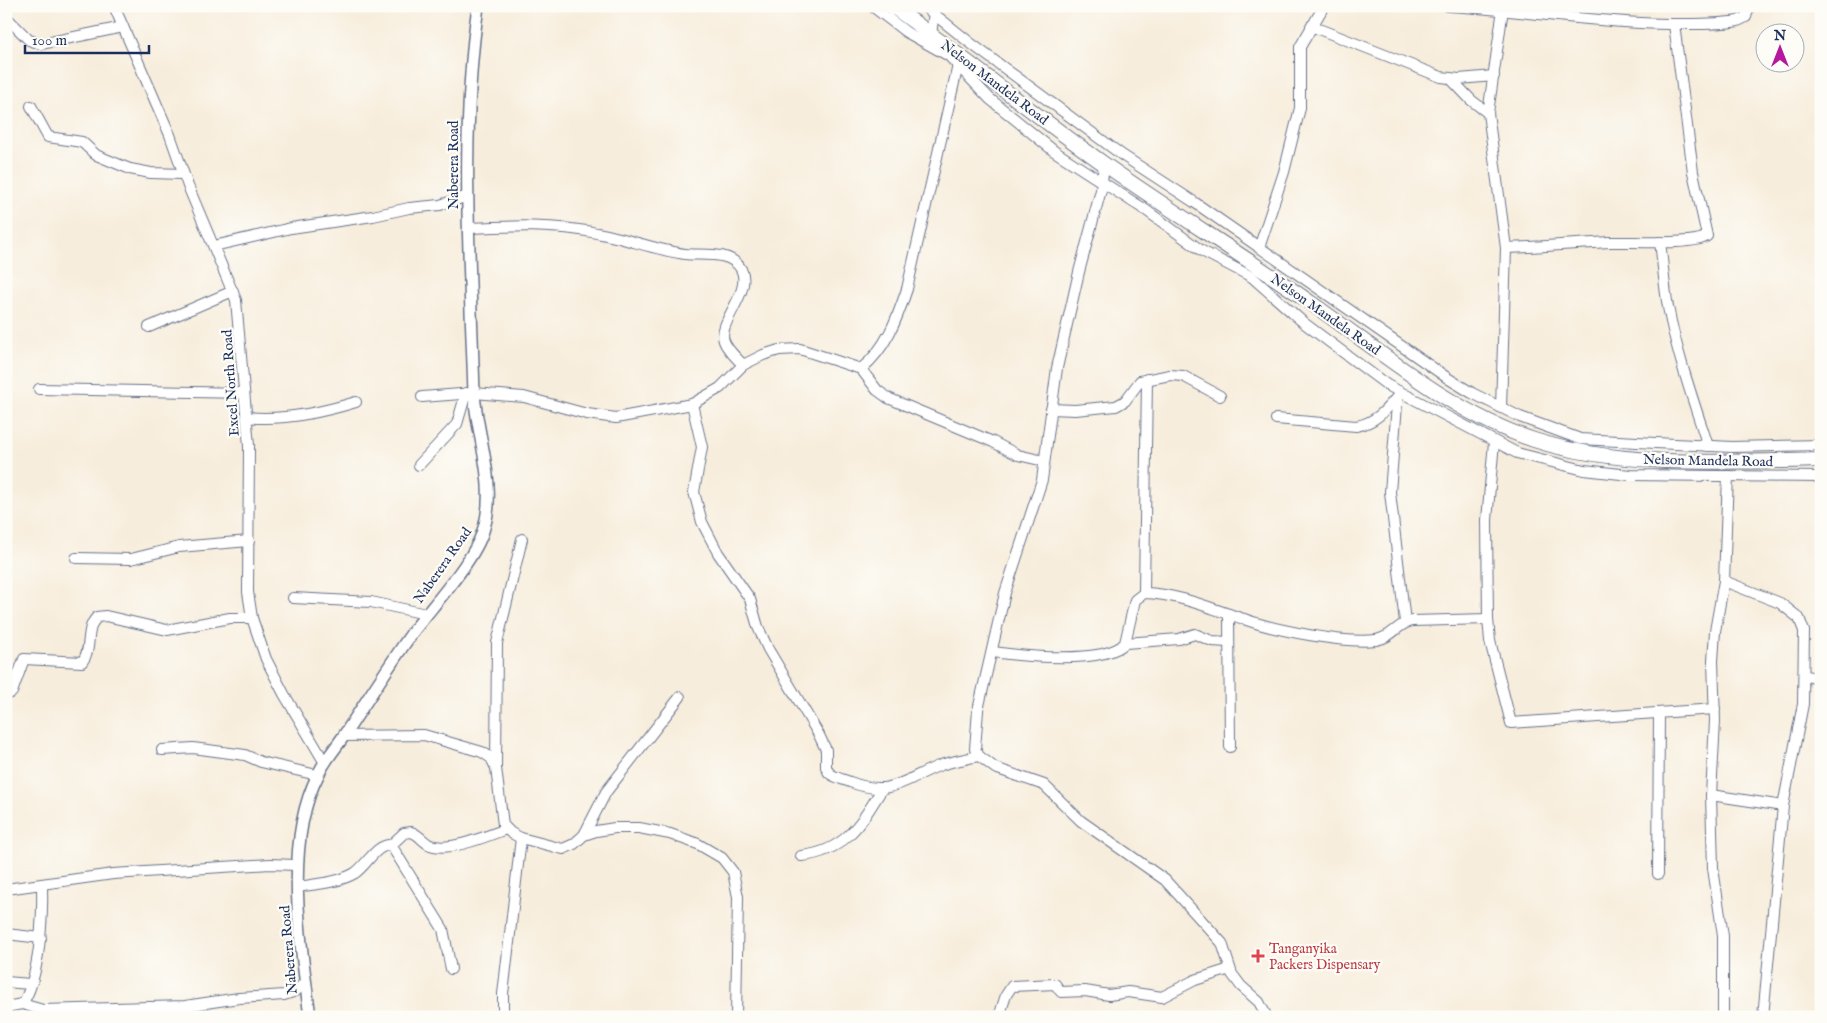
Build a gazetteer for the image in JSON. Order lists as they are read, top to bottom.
{
  "streets": {
    "main road": ["Nelson Mandela Road"],
    "street": ["Naberera Road", "Excel North Road"]
  },
  "crossings": [
    ["Naberera Road", "Excel North Road"]
  ],
  "places": {
    "health": ["Tanganyika Packers Dispensary"]
  },
  "scale_bar": "100 m",
  "north": "top"
}
